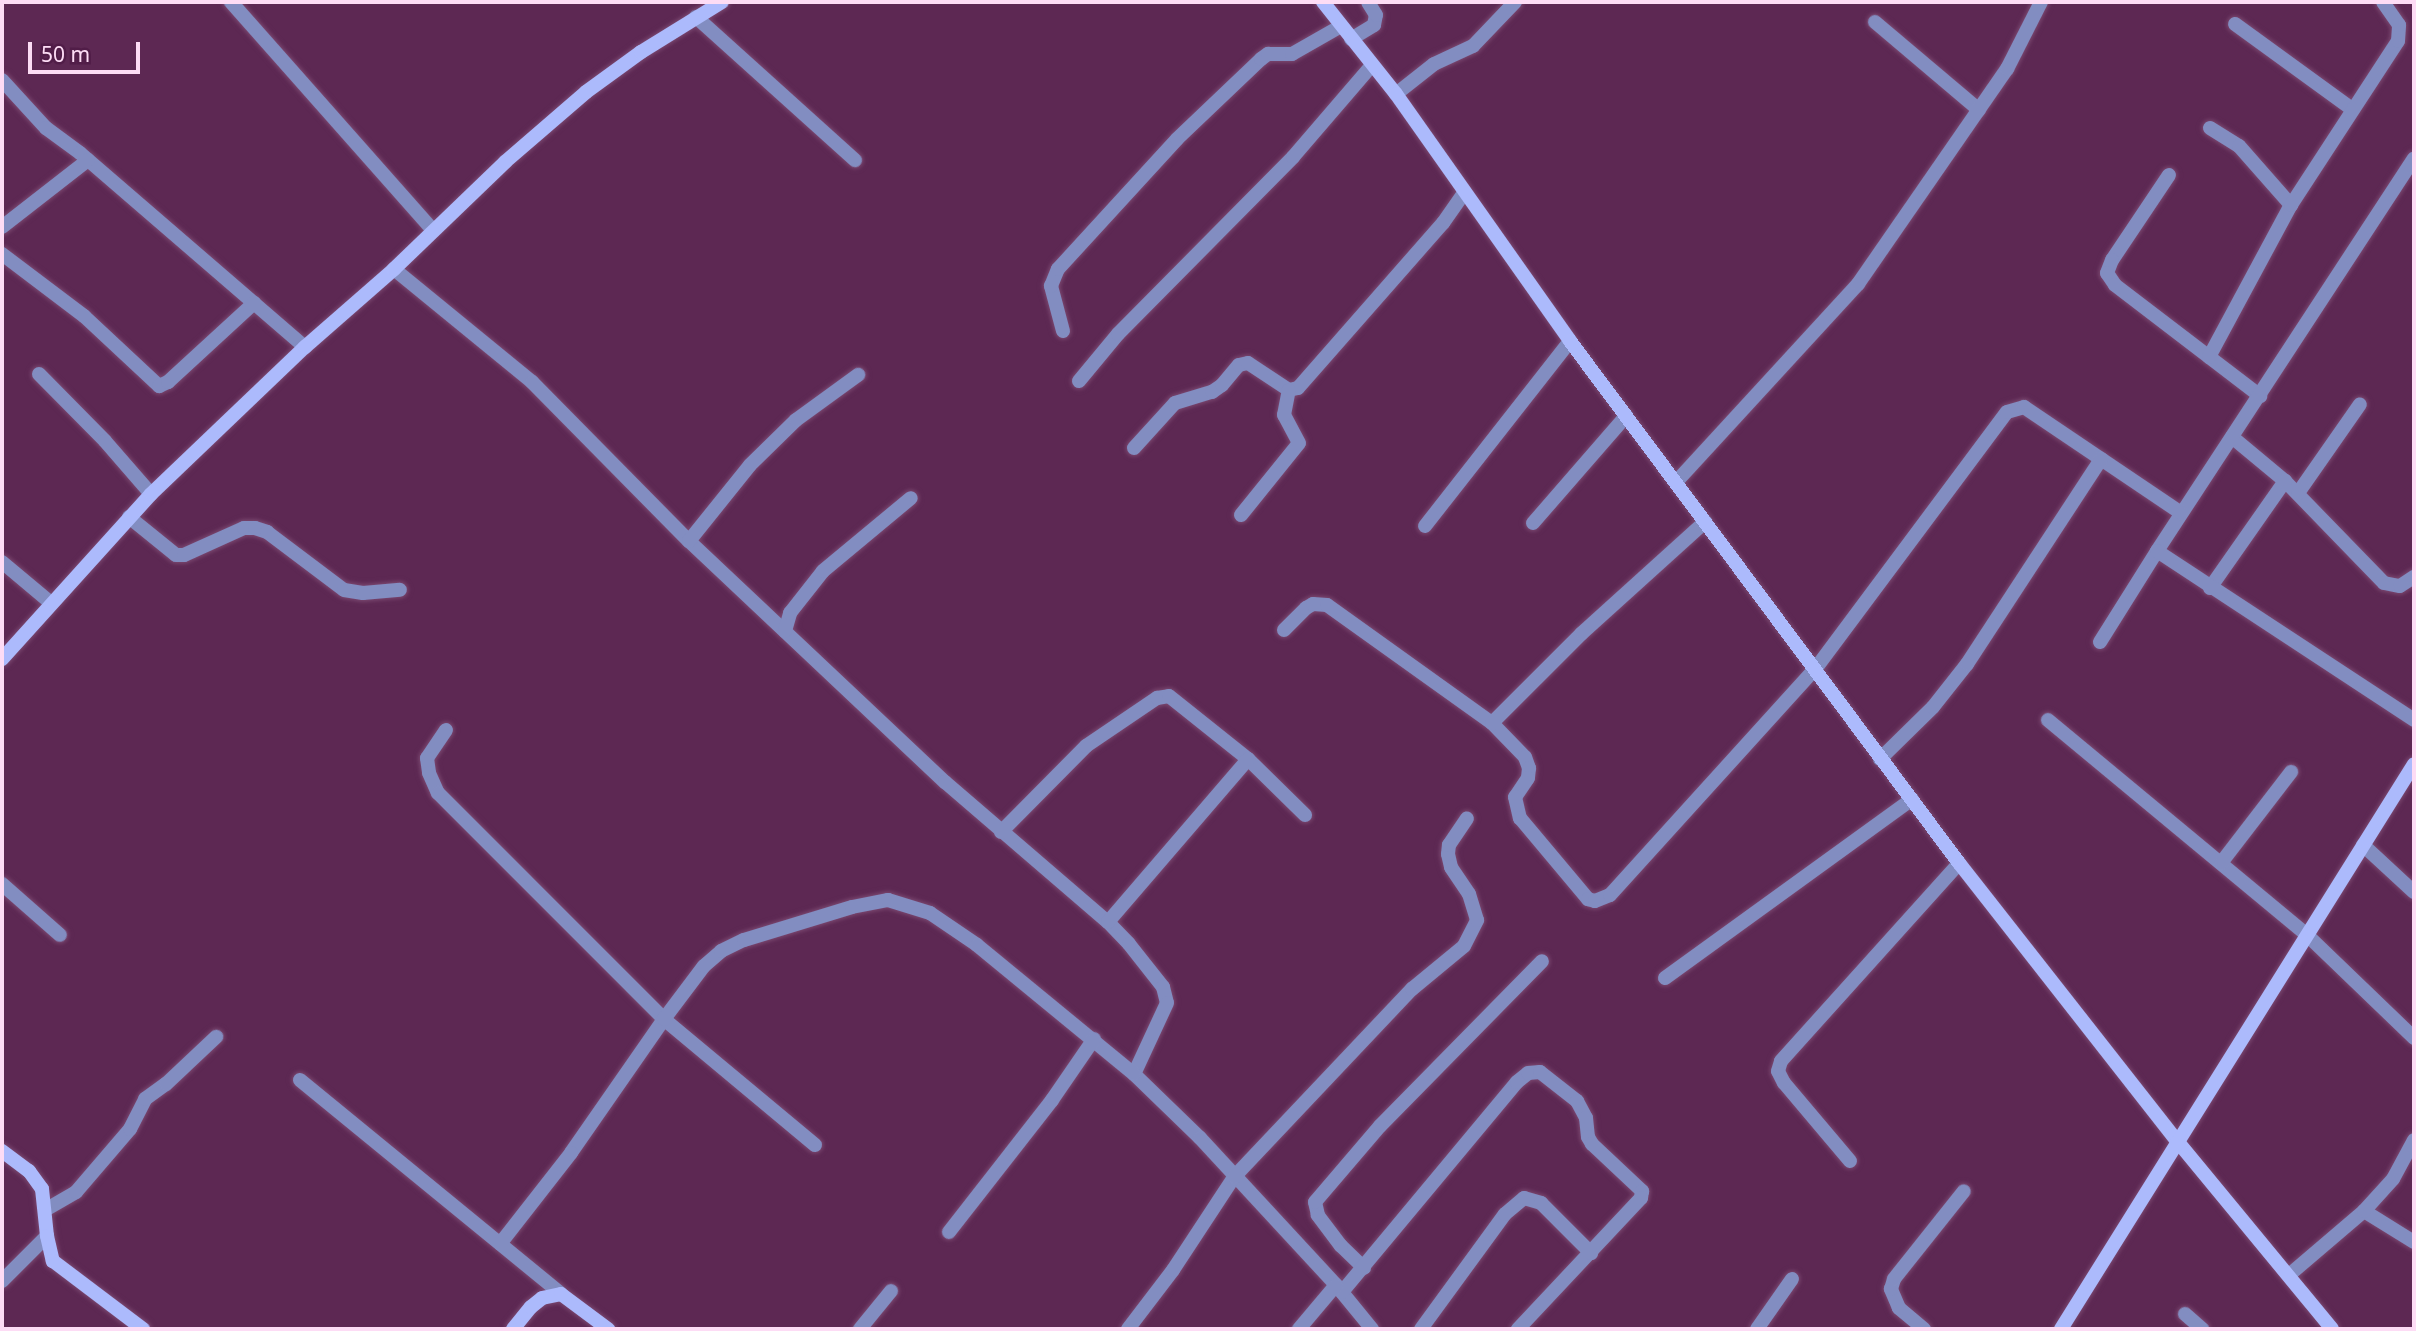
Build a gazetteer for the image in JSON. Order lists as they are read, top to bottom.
{
  "scale_bar": "50 m"
}
